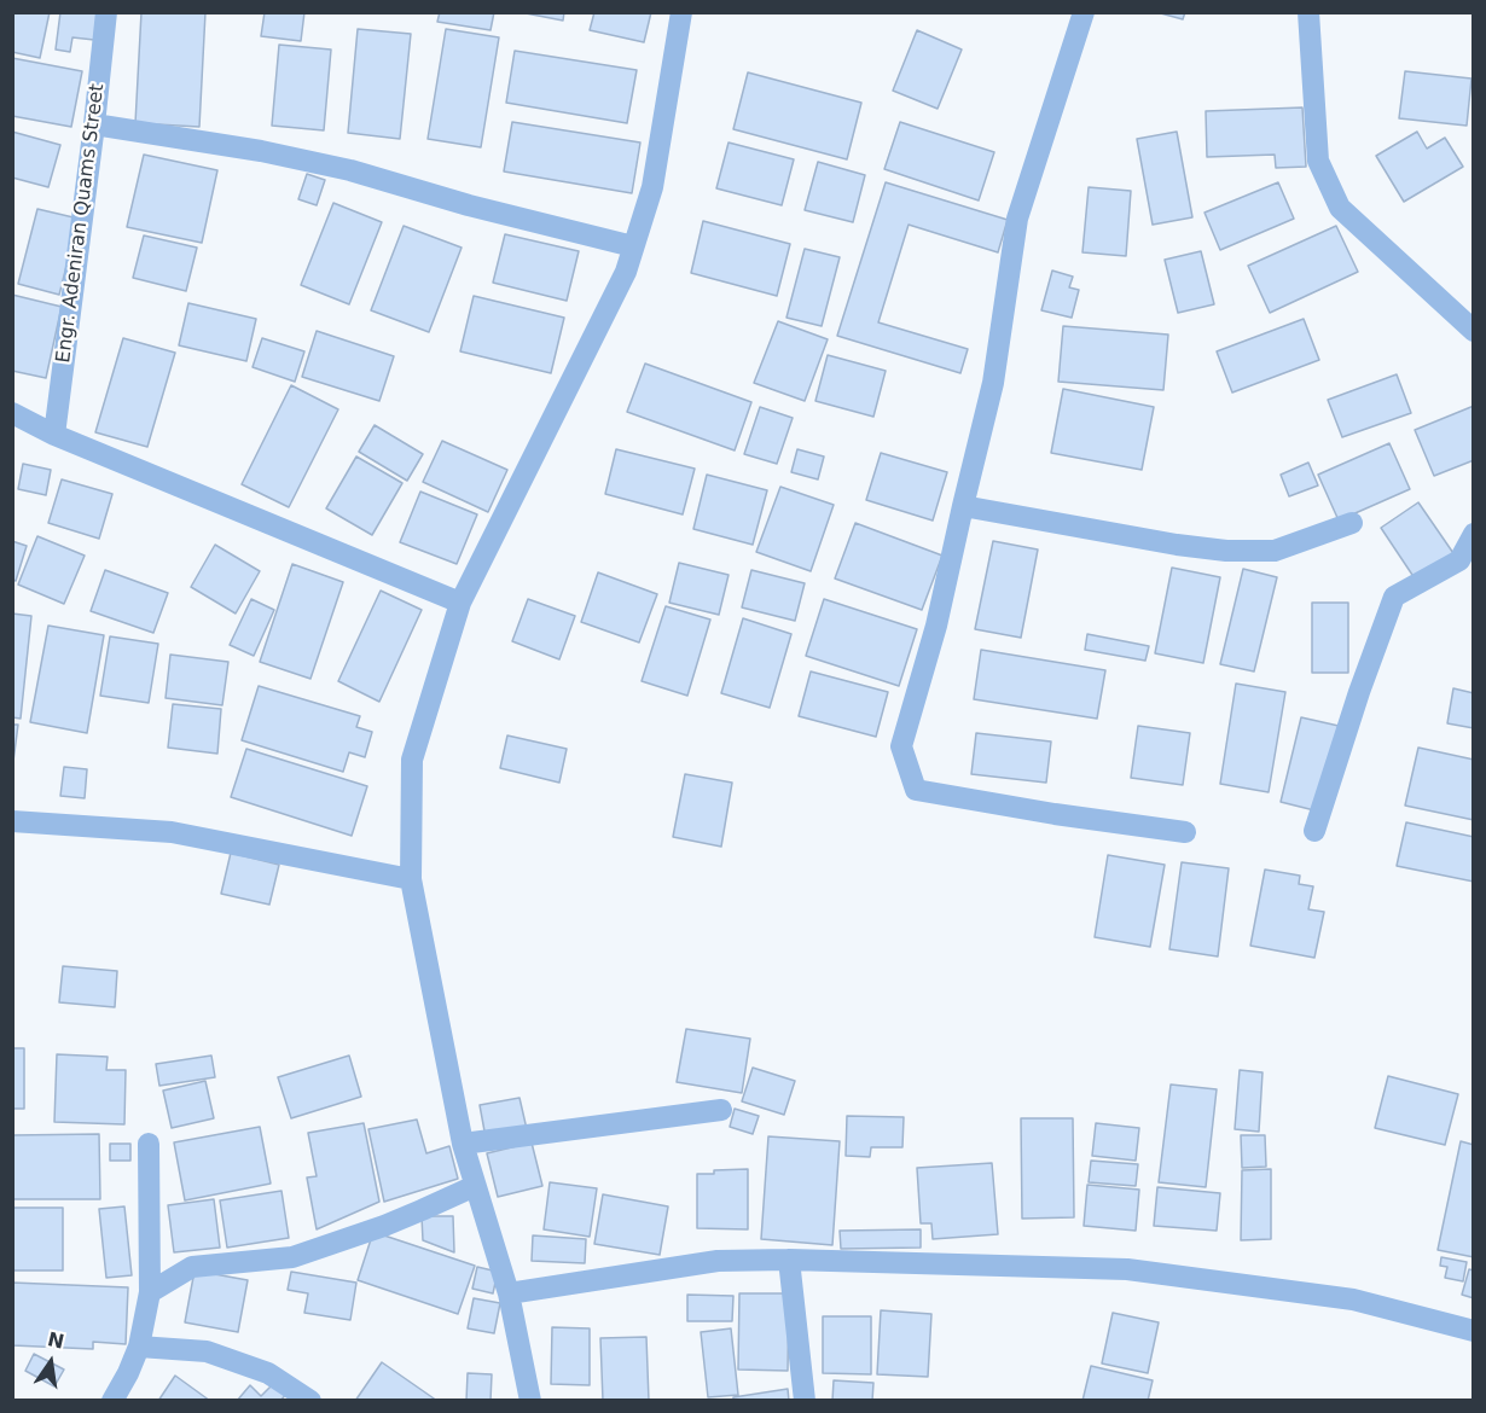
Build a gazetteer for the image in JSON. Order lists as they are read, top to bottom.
{
  "streets": {
    "street": ["Engr. Adeniran Quams Street"]
  },
  "north": "top"
}
